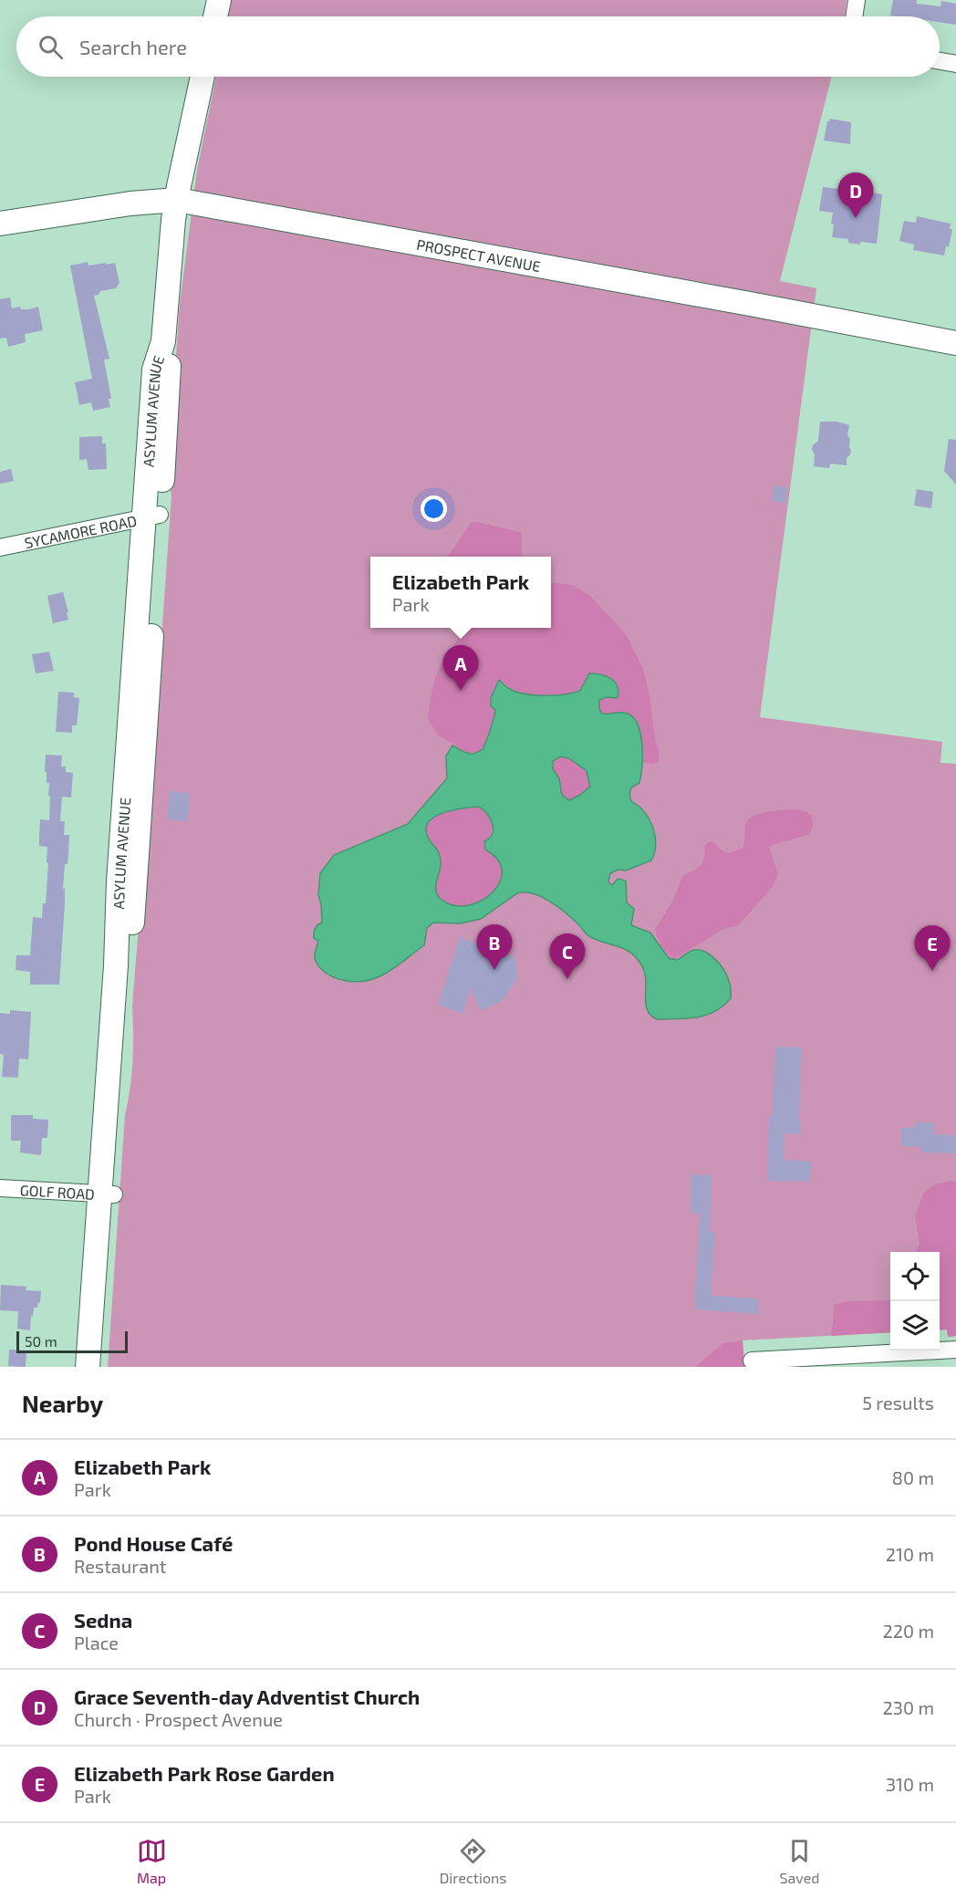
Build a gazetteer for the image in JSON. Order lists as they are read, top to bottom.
{
  "streets": {
    "main road": ["PROSPECT AVENUE", "ASYLUM AVENUE"],
    "street": ["SYCAMORE ROAD", "GOLF ROAD"]
  },
  "crossings": [
    ["PROSPECT AVENUE", "ASYLUM AVENUE"],
    ["ASYLUM AVENUE", "SYCAMORE ROAD"],
    ["ASYLUM AVENUE", "GOLF ROAD"]
  ],
  "scale_bar": "50 m",
  "page": {
    "search": "Search here",
    "pins": [
      "D",
      "A",
      "B",
      "E",
      "C"
    ],
    "popup": ["Elizabeth Park", "Park"],
    "scale": "50 m",
    "heading": ["Nearby", "5 results"],
    "list": [
      {
        "mark": "A",
        "name": "Elizabeth Park",
        "note": "Park",
        "value": "80 m"
      },
      {
        "mark": "B",
        "name": "Pond House Café",
        "note": "Restaurant",
        "value": "210 m"
      },
      {
        "mark": "C",
        "name": "Sedna",
        "note": "Place",
        "value": "220 m"
      },
      {
        "mark": "D",
        "name": "Grace Seventh-day Adventist Church",
        "note": "Church · Prospect Avenue",
        "value": "230 m"
      },
      {
        "mark": "E",
        "name": "Elizabeth Park Rose Garden",
        "note": "Park",
        "value": "310 m"
      }
    ],
    "nav": ["Map", "Directions", "Saved"]
  }
}
